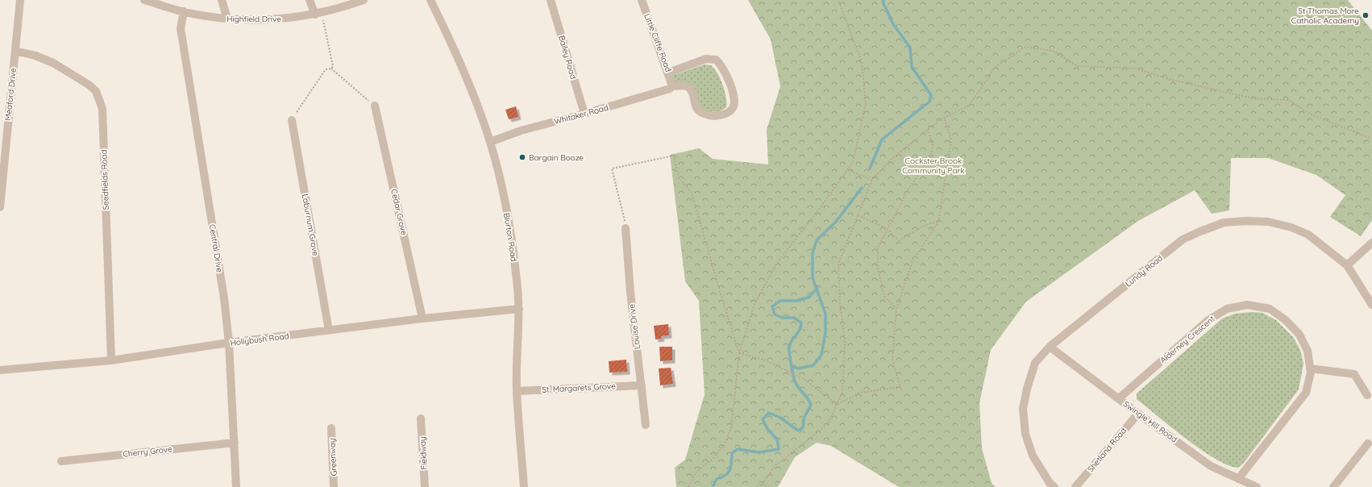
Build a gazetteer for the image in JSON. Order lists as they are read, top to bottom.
{
  "streets": {
    "street": [
      "Highfield Drive",
      "Little Cliffe Road",
      "Bailey Road",
      "Meaford Drive",
      "Whitaker Road",
      "Seedfields Road",
      "Cedar Grove",
      "Laburnum Grove",
      "Blurton Road",
      "Central Drive",
      "Lundy Road",
      "Louise Drive",
      "Hollybush Road",
      "Alderney Crescent",
      "St. Margarets Grove",
      "Swingle Hill Road",
      "Shetland Road",
      "Cherry Grove",
      "Fieldway",
      "Greenway"
    ]
  },
  "crossings": [
    ["Highfield Drive", "Central Drive"],
    ["Little Cliffe Road", "Whitaker Road"],
    ["Bailey Road", "Whitaker Road"],
    ["Meaford Drive", "Seedfields Road"],
    ["Whitaker Road", "Blurton Road"],
    ["Seedfields Road", "Hollybush Road"],
    ["Cedar Grove", "Hollybush Road"],
    ["Laburnum Grove", "Hollybush Road"],
    ["Blurton Road", "Hollybush Road"],
    ["Blurton Road", "St. Margarets Grove"],
    ["Central Drive", "Hollybush Road"],
    ["Central Drive", "Cherry Grove"],
    ["Lundy Road", "Swingle Hill Road"],
    ["Louise Drive", "St. Margarets Grove"],
    ["Alderney Crescent", "Swingle Hill Road"],
    ["Swingle Hill Road", "Shetland Road"]
  ],
  "parks": ["Cockster Brook Community Park"],
  "places": ["St Thomas More Catholic Academy", "Bargain Booze"]
}
